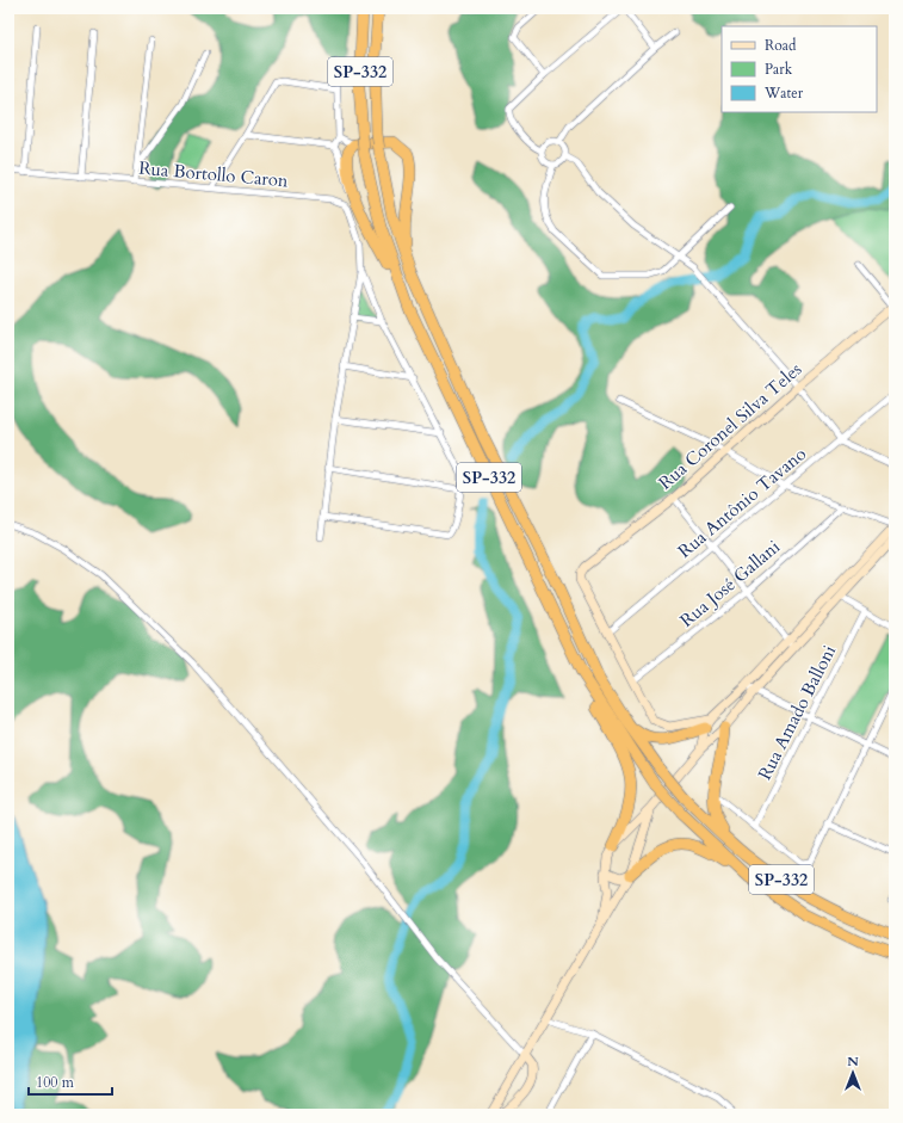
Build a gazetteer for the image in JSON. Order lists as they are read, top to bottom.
{
  "streets": {
    "highway": ["SP-332"],
    "street": [
      "Rua Bortollo Caron",
      "Rua Coronel Silva Teles",
      "Rua Antônio Tavano",
      "Rua José Gallani",
      "Rua Amado Balloni"
    ]
  },
  "crossings": [
    ["Rua Coronel Silva Teles", "Rua Antônio Tavano"]
  ],
  "legend": ["Road", "Park", "Water"],
  "scale_bar": "100 m",
  "north": "top"
}
